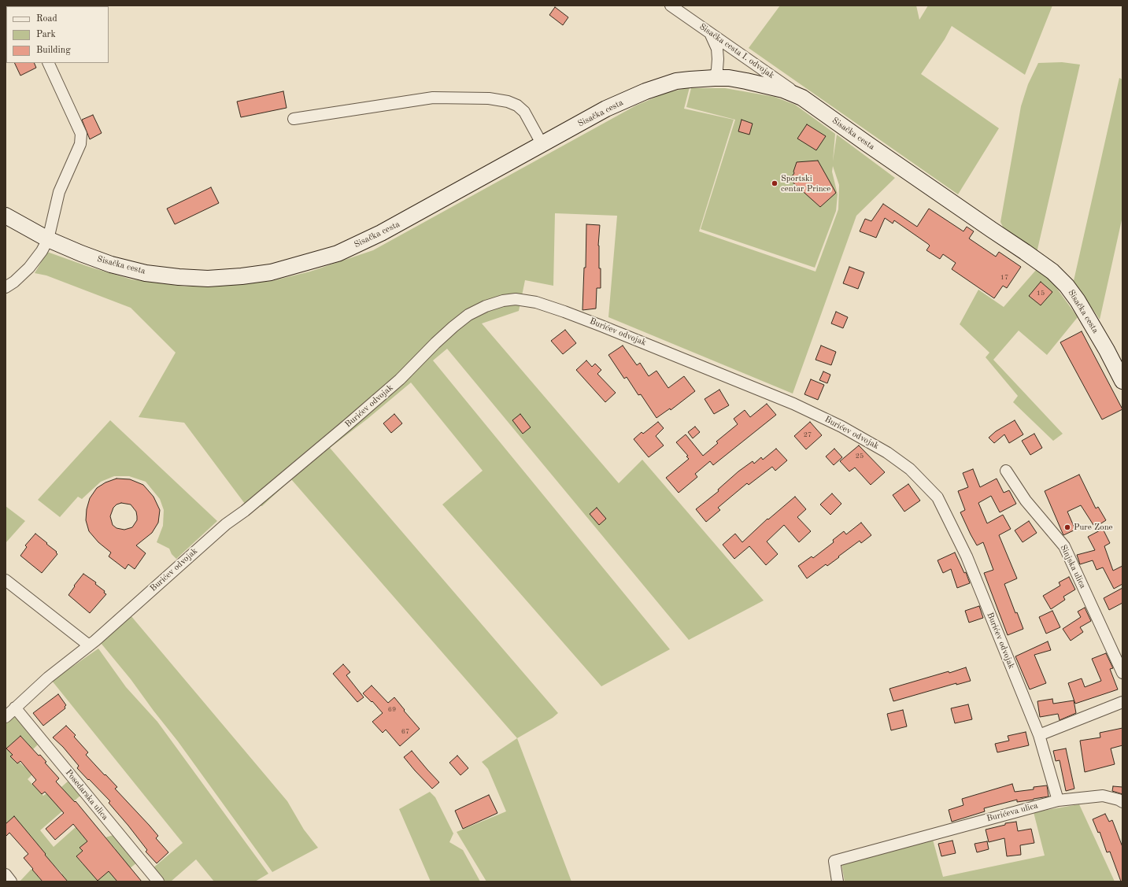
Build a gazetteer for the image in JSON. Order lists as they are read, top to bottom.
{
  "streets": {
    "main road": ["Sisačka cesta"],
    "street": [
      "Sisačka cesta I. odvojak",
      "Burićev odvojak",
      "Sinjska ulica",
      "Posedarska ulica",
      "Burićeva ulica"
    ]
  },
  "crossings": [
    ["Sisačka cesta I. odvojak", "Sisačka cesta"]
  ],
  "places": ["Sportski centar Prince", "Pure Zone"],
  "house_numbers": [
    "17",
    "15",
    "27",
    "25",
    "69",
    "67"
  ],
  "legend": ["Road", "Park", "Building"]
}
